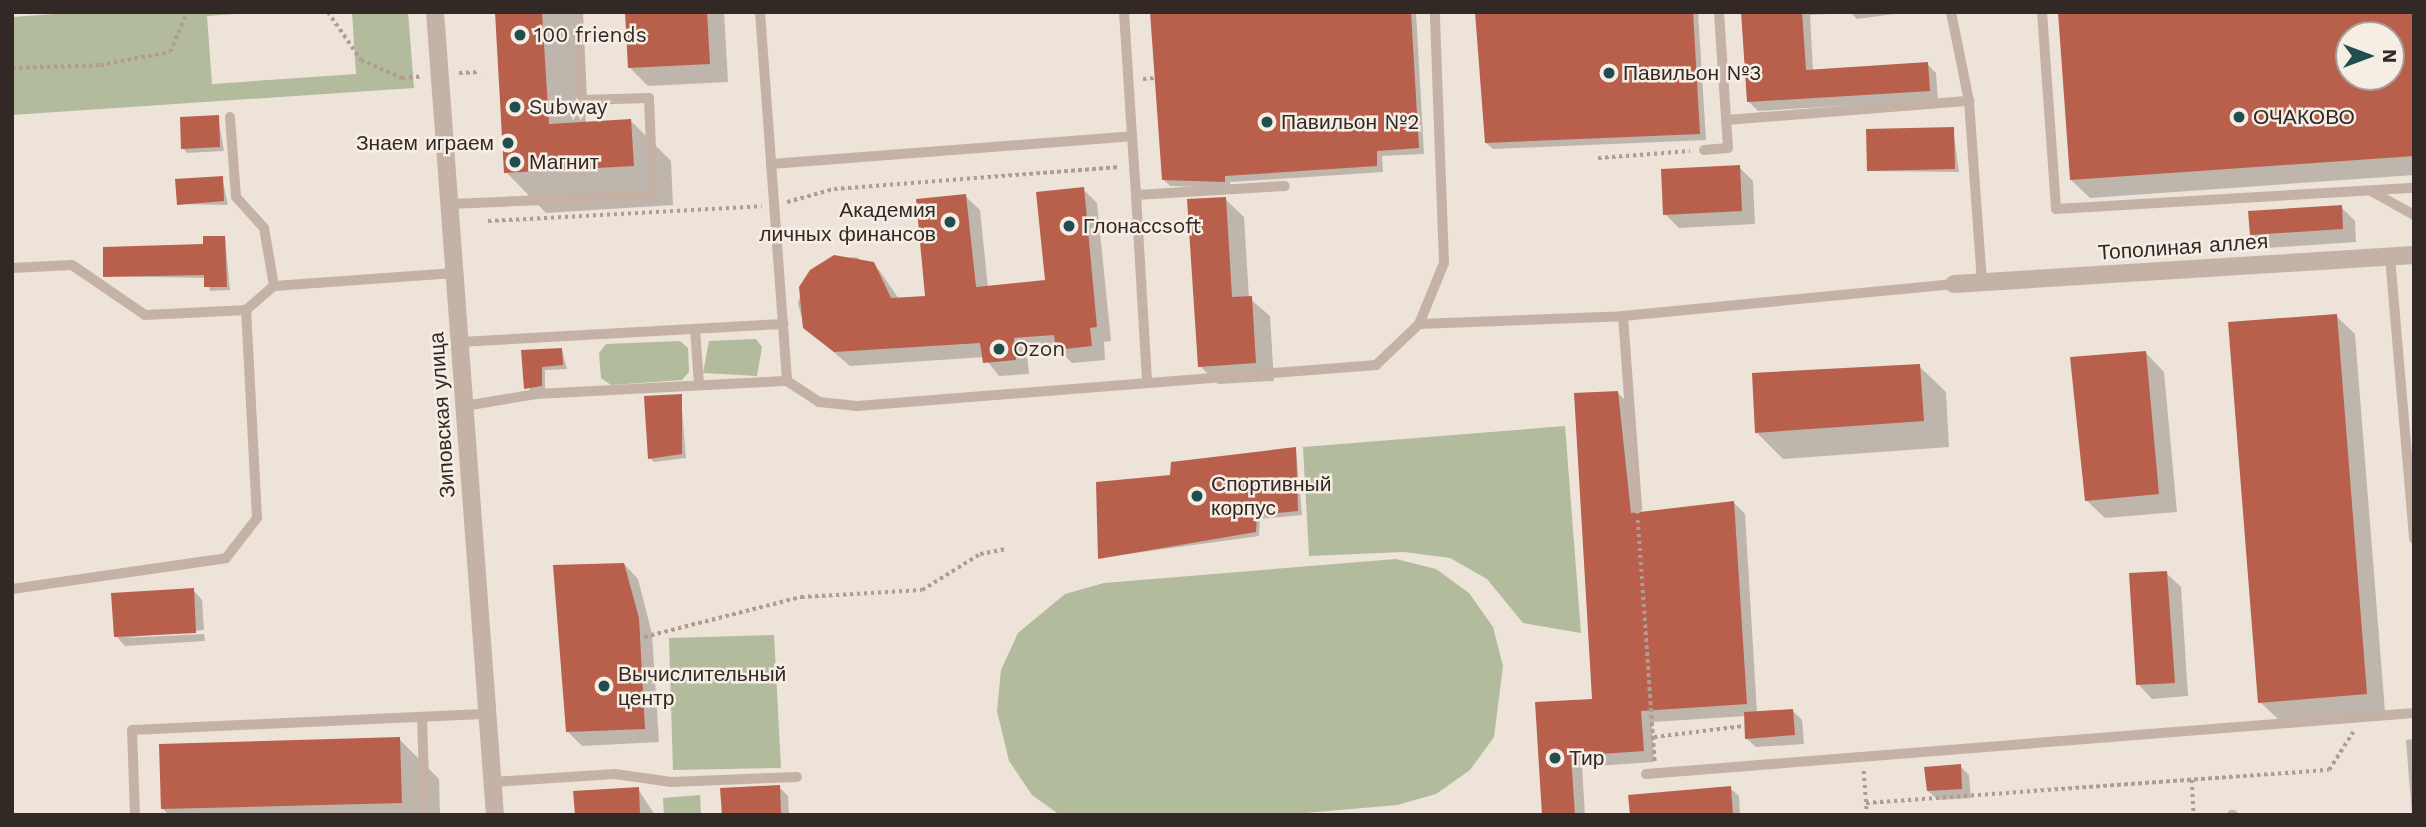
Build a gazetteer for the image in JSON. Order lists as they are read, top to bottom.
{
  "streets": {
    "street": ["Тополиная аллея", "Зиповская улица"]
  },
  "places": [
    "100 friends",
    "Павильон №3",
    "Subway",
    "ОЧАКОВО",
    "Павильон №2",
    "Знаем играем",
    "Магнит",
    "Академия личных финансов",
    "Глонассsoft",
    "Ozon",
    "Спортивный корпус",
    "Вычислительный центр",
    "Тир"
  ],
  "north": "right"
}
